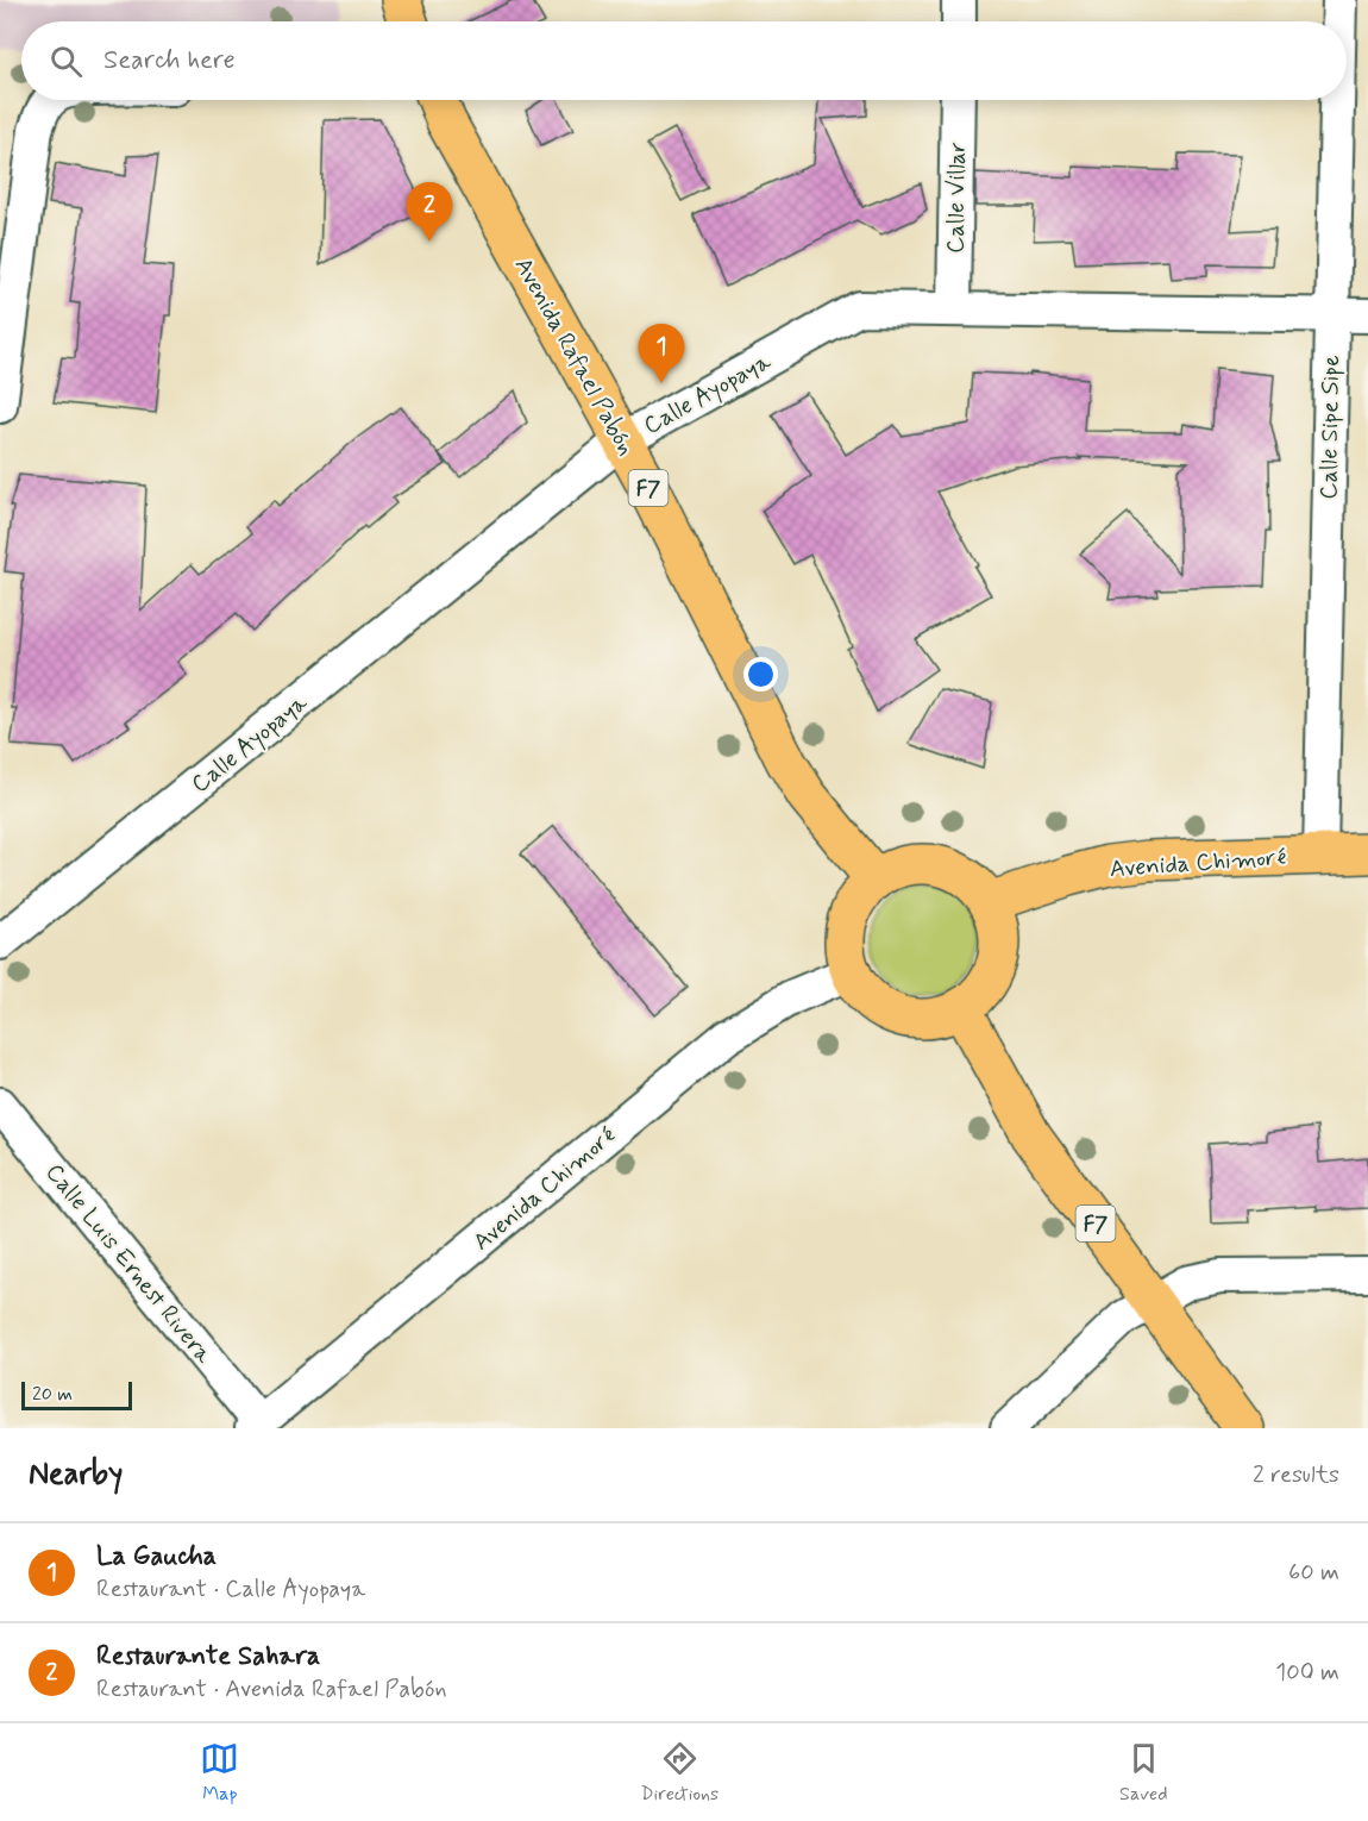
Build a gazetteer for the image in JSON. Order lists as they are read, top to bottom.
{
  "streets": {
    "highway": ["Avenida Rafael Pabón", "F7", "Avenida Chimoré"],
    "street": [
      "Calle Villar",
      "Calle Ayopaya",
      "Calle Sipe Sipe",
      "Calle Luis Ernest Rivera"
    ]
  },
  "crossings": [
    ["Calle Villar", "Calle Ayopaya"],
    ["Avenida Rafael Pabón", "Calle Ayopaya"],
    ["Avenida Rafael Pabón", "F7"],
    ["Avenida Rafael Pabón", "Avenida Chimoré"],
    ["Calle Ayopaya", "Calle Sipe Sipe"],
    ["Calle Sipe Sipe", "Avenida Chimoré"],
    ["F7", "Avenida Chimoré"],
    ["Avenida Chimoré", "Calle Luis Ernest Rivera"]
  ],
  "scale_bar": "20 m",
  "page": {
    "search": "Search here",
    "pins": ["2", "1"],
    "scale": "20 m",
    "heading": ["Nearby", "2 results"],
    "list": [
      {
        "mark": "1",
        "name": "La Gaucha",
        "note": "Restaurant · Calle Ayopaya",
        "value": "60 m"
      },
      {
        "mark": "2",
        "name": "Restaurante Sahara",
        "note": "Restaurant · Avenida Rafael Pabón",
        "value": "100 m"
      }
    ],
    "nav": ["Map", "Directions", "Saved"]
  }
}
